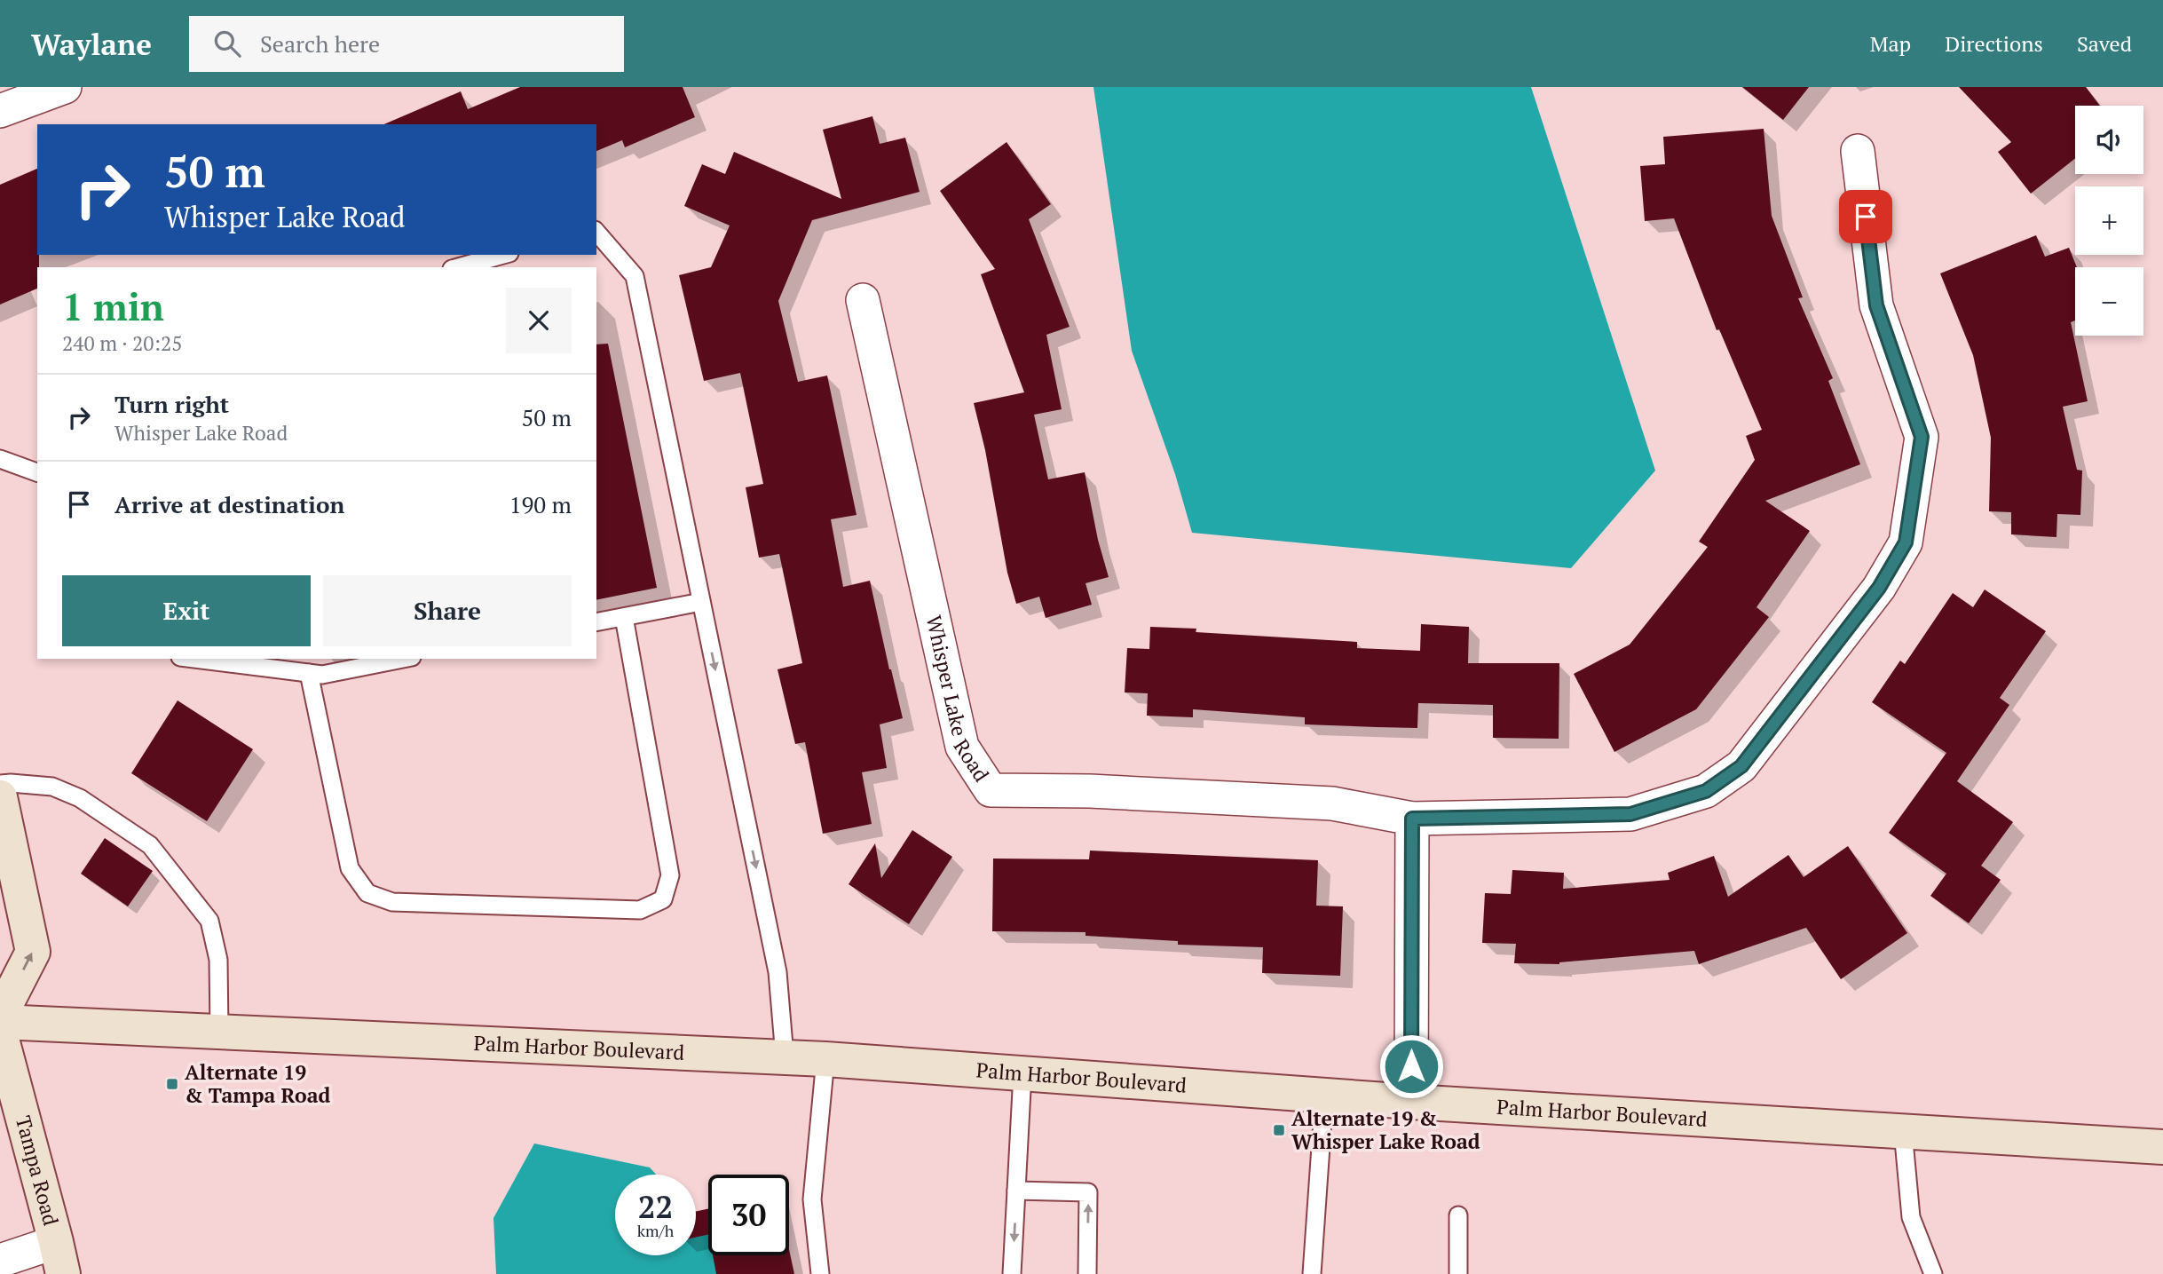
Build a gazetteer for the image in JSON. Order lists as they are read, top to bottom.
{
  "streets": {
    "main road": ["Palm Harbor Boulevard", "Tampa Road"],
    "street": ["Whisper Lake Road"]
  },
  "places": {
    "transit": ["Alternate 19 & Tampa Road", "Alternate 19 & Whisper Lake Road"]
  },
  "page": {
    "header": "Waylane",
    "search": "Search here",
    "nav": ["Map", "Directions", "Saved"],
    "map_buttons": ["+", "−"],
    "turn": ["50 m", "Whisper Lake Road"],
    "heading": ["1 min", "240 m · 20:25"],
    "list": [
      {
        "name": "Turn right",
        "note": "Whisper Lake Road",
        "value": "50 m"
      },
      {
        "name": "Arrive at destination",
        "value": "190 m"
      }
    ],
    "buttons": ["Exit", "Share"],
    "speed": "22 km/h",
    "limit": "30"
  }
}
